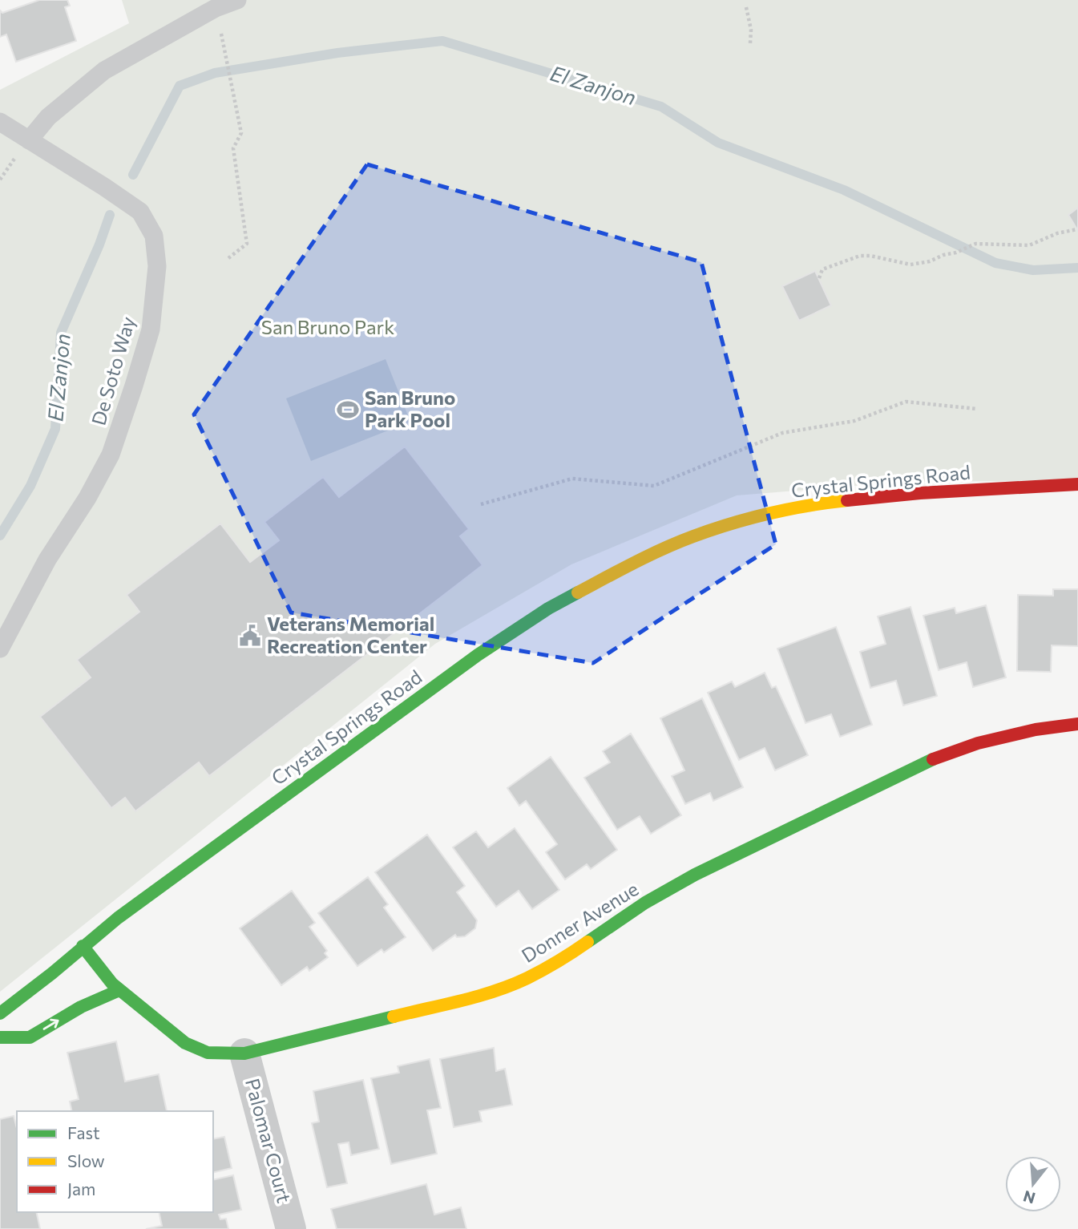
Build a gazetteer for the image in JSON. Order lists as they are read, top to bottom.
{
  "streets": {
    "main road": ["Crystal Springs Road", "Donner Avenue"],
    "street": ["Palomar Court"],
    "lane": ["De Soto Way"]
  },
  "crossings": [
    ["Crystal Springs Road", "Donner Avenue"],
    ["Donner Avenue", "Palomar Court"]
  ],
  "water": ["El Zanjon"],
  "parks": ["San Bruno Park"],
  "places": {
    "sports": ["San Bruno Park Pool"],
    "public building": ["Veterans Memorial Recreation Center"]
  },
  "legend": ["Fast", "Slow", "Jam"],
  "north": "bottom"
}
